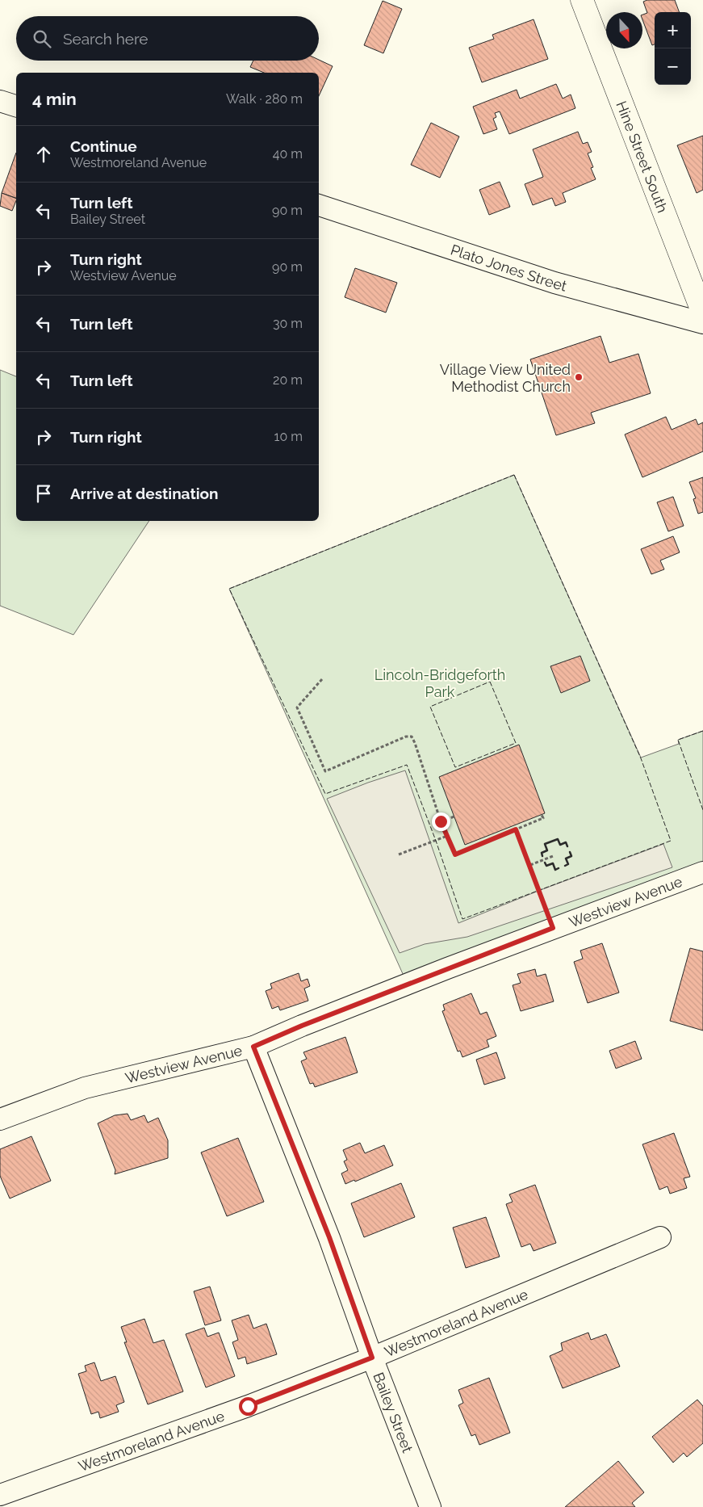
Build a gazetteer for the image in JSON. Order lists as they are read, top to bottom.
{
  "streets": {
    "street": [
      "Hine Street South",
      "Plato Jones Street",
      "Westview Avenue",
      "Westmoreland Avenue",
      "Bailey Street"
    ]
  },
  "crossings": [
    ["Westview Avenue", "Bailey Street"],
    ["Westmoreland Avenue", "Bailey Street"]
  ],
  "parks": ["Lincoln-Bridgeforth Park"],
  "places": ["Village View United Methodist Church"],
  "north": "bottom",
  "page": {
    "map_buttons": ["+", "−"],
    "search": "Search here",
    "heading": ["4 min", "Walk · 280 m"],
    "list": [
      ["Continue", "Westmoreland Avenue", "40 m"],
      ["Turn left", "Bailey Street", "90 m"],
      ["Turn right", "Westview Avenue", "90 m"],
      ["Turn left", "30 m"],
      ["Turn left", "20 m"],
      ["Turn right", "10 m"],
      "Arrive at destination"
    ]
  }
}
